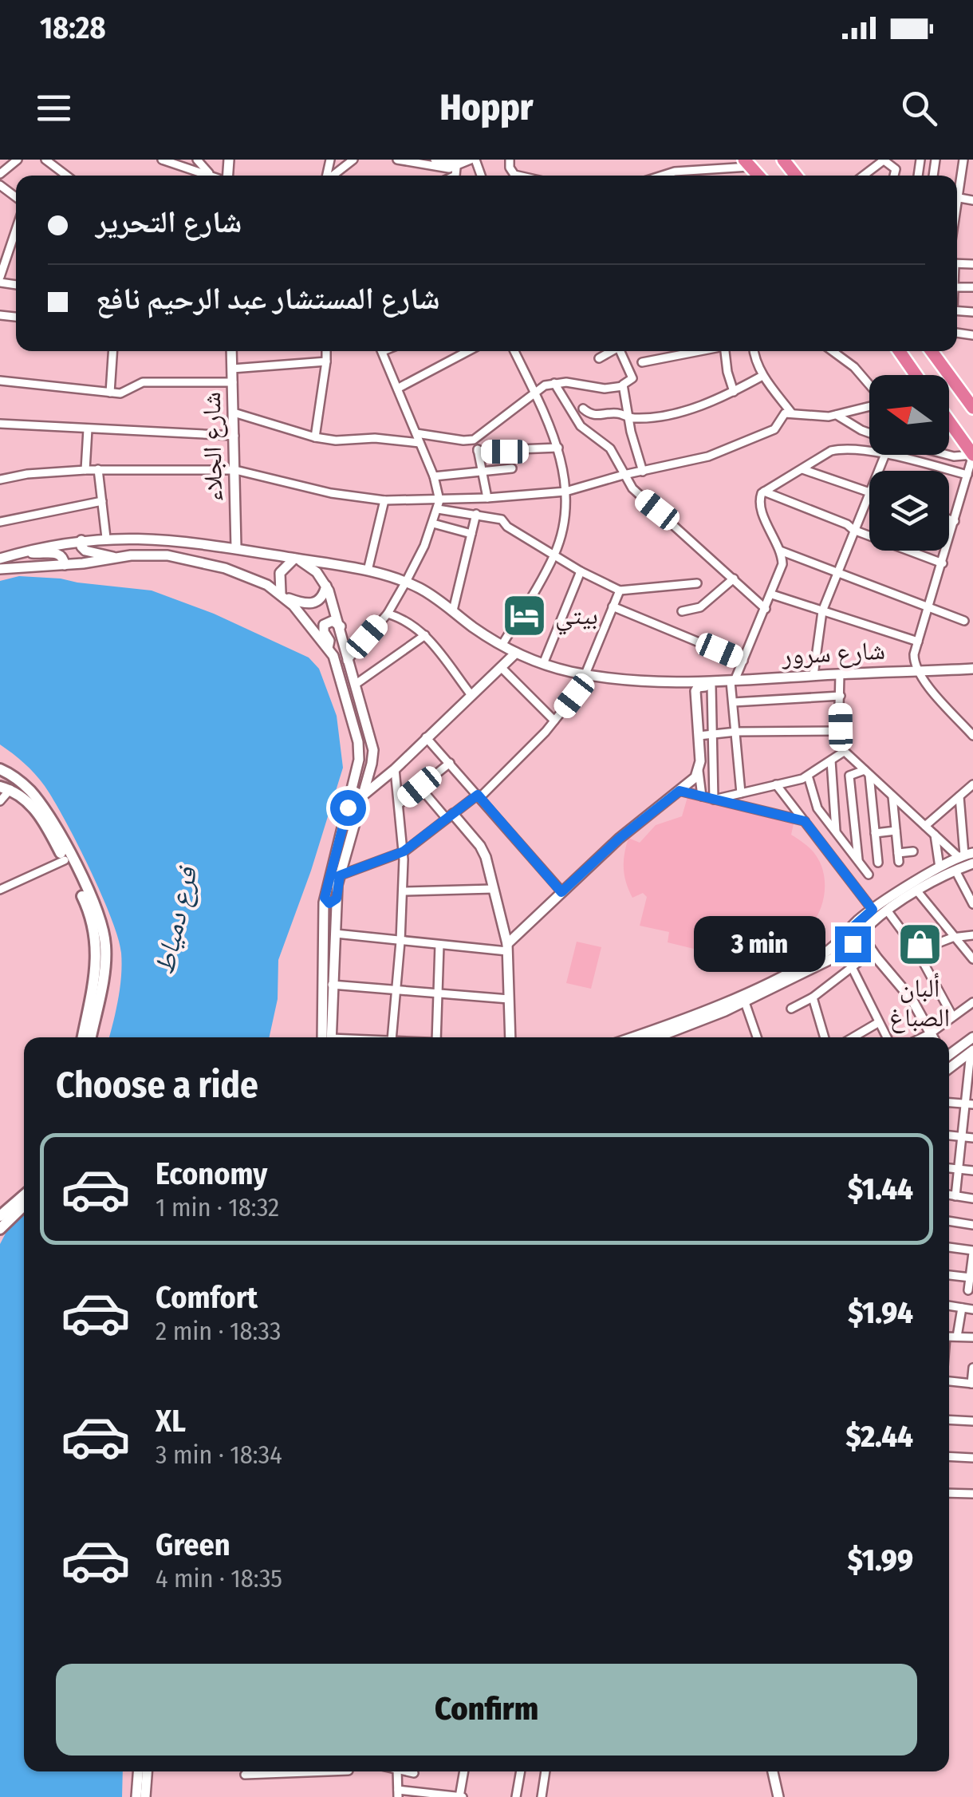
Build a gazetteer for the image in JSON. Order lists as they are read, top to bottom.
{
  "streets": {
    "street": ["شارع الجلاء", "شارع سرور"]
  },
  "crossings": [
    ["شارع الجلاء", "شارع سرور"]
  ],
  "water": ["فرع دمياط"],
  "places": {
    "hotel": ["بيتي"],
    "shop": ["ألبان الصباغ"]
  },
  "north": "left",
  "page": {
    "status": "18:28",
    "header": "Hoppr",
    "banner": ["شارع التحرير", "شارع المستشار عبد الرحيم نافع"],
    "bubble": "3 min",
    "heading": "Choose a ride",
    "list": [
      {
        "name": "Economy",
        "note": "1 min · 18:32",
        "value": "$1.44"
      },
      {
        "name": "Comfort",
        "note": "2 min · 18:33",
        "value": "$1.94"
      },
      {
        "name": "XL",
        "note": "3 min · 18:34",
        "value": "$2.44"
      },
      {
        "name": "Green",
        "note": "4 min · 18:35",
        "value": "$1.99"
      }
    ],
    "buttons": "Confirm"
  }
}
